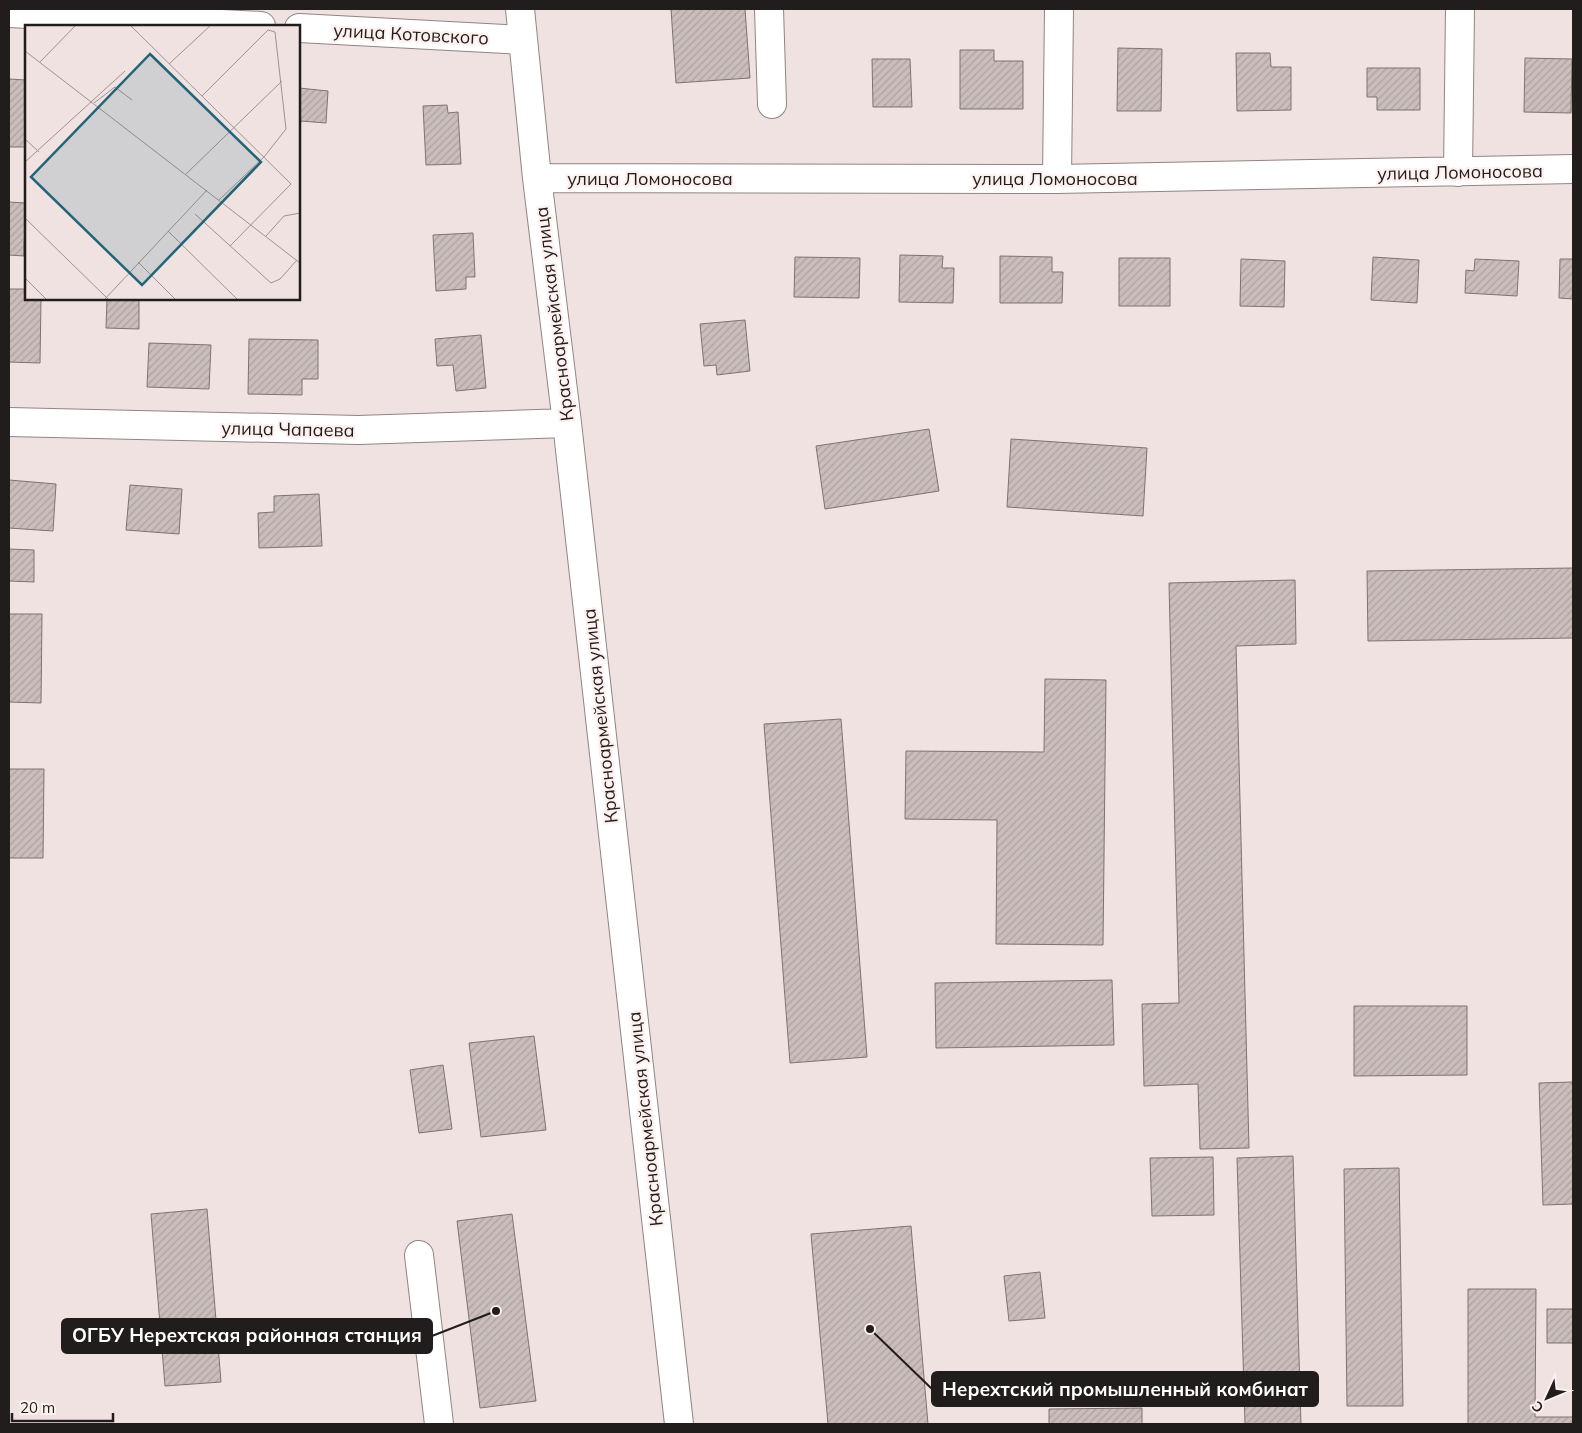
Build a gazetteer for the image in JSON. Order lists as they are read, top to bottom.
{
  "streets": {
    "street": [
      "улица Котовского",
      "улица Ломоносова",
      "Красноармейская улица",
      "улица Чапаева"
    ]
  },
  "crossings": [
    ["улица Котовского", "Красноармейская улица"],
    ["улица Ломоносова", "Красноармейская улица"],
    ["Красноармейская улица", "улица Чапаева"]
  ],
  "places": ["ОГБУ Нерехтская районная станция", "Нерехтский промышленный комбинат"],
  "scale_bar": "20 m",
  "north": "bottom left"
}
